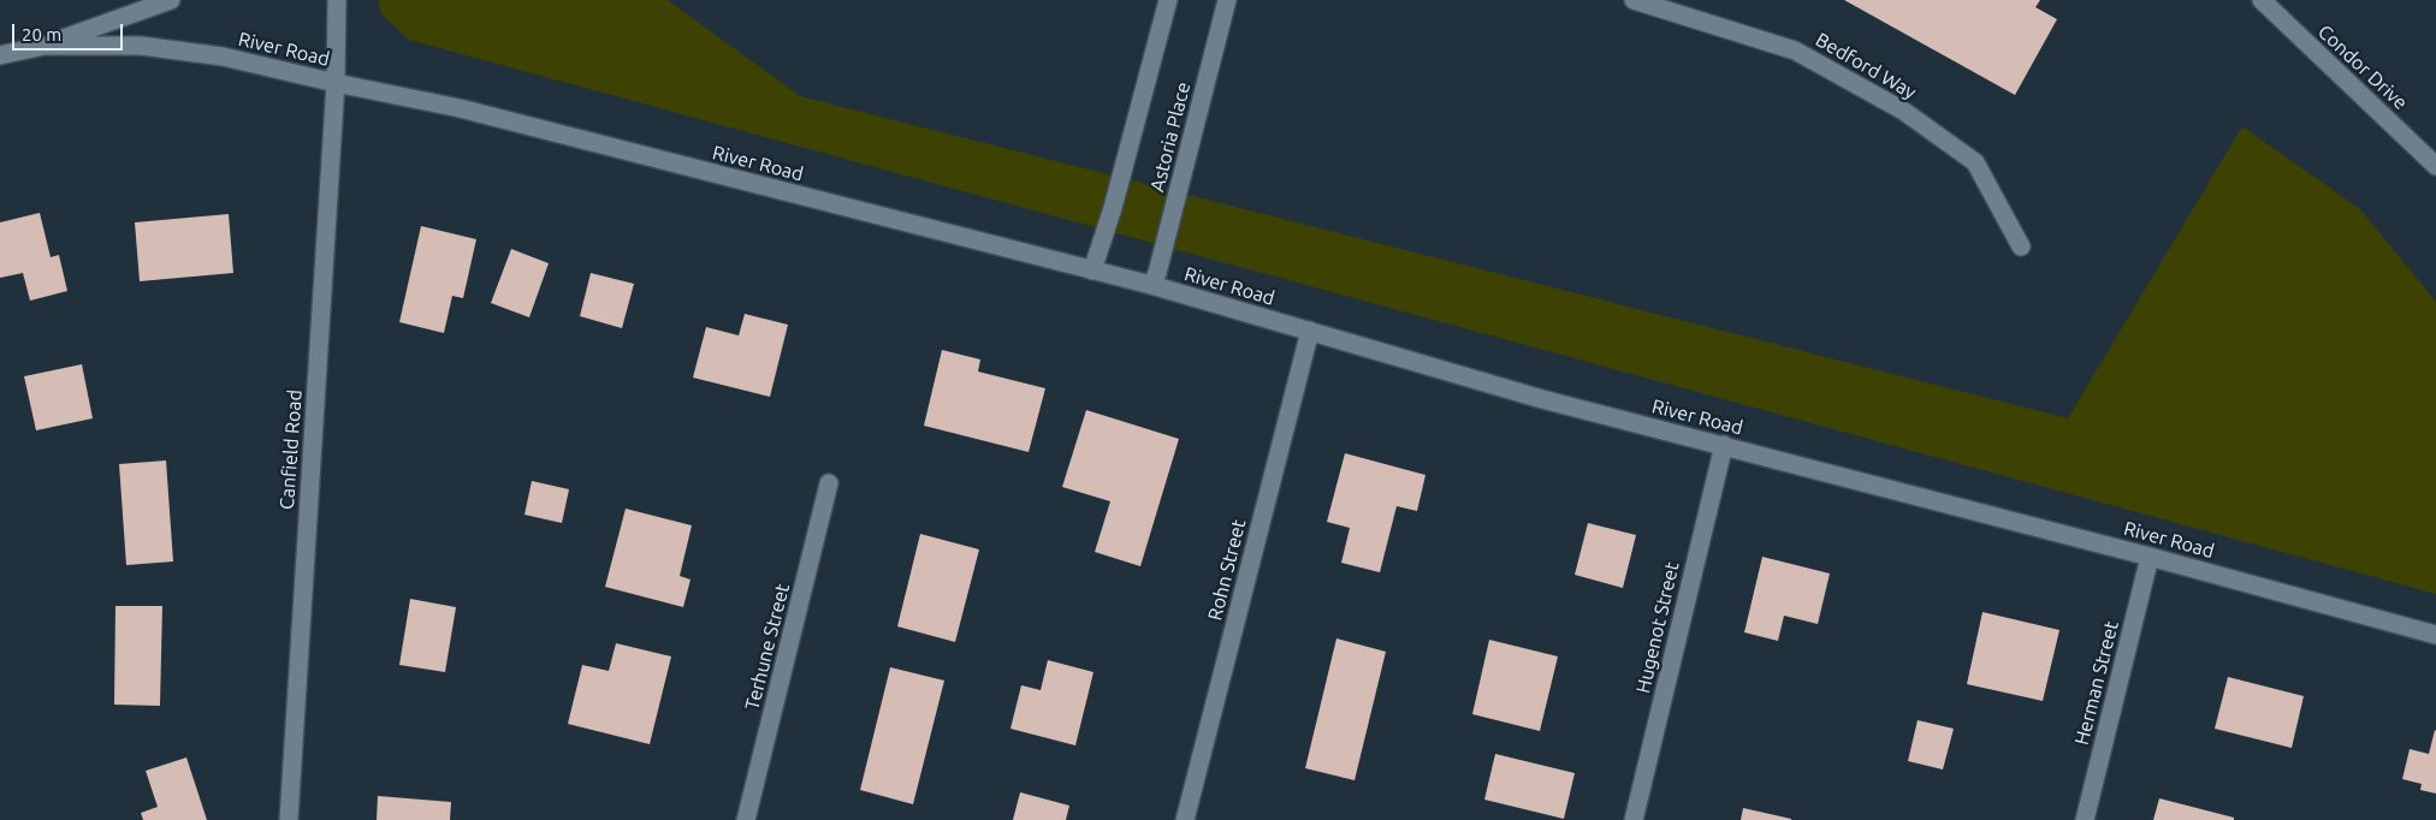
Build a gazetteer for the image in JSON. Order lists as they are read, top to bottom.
{
  "streets": {
    "street": [
      "River Road",
      "Bedford Way",
      "Condor Drive",
      "Astoria Place",
      "Canfield Road",
      "Rohn Street",
      "Hugenot Street",
      "Terhune Street",
      "Herman Street"
    ]
  },
  "crossings": [
    ["River Road", "Astoria Place"],
    ["River Road", "Canfield Road"],
    ["River Road", "Rohn Street"],
    ["River Road", "Hugenot Street"],
    ["River Road", "Herman Street"]
  ],
  "scale_bar": "20 m"
}
